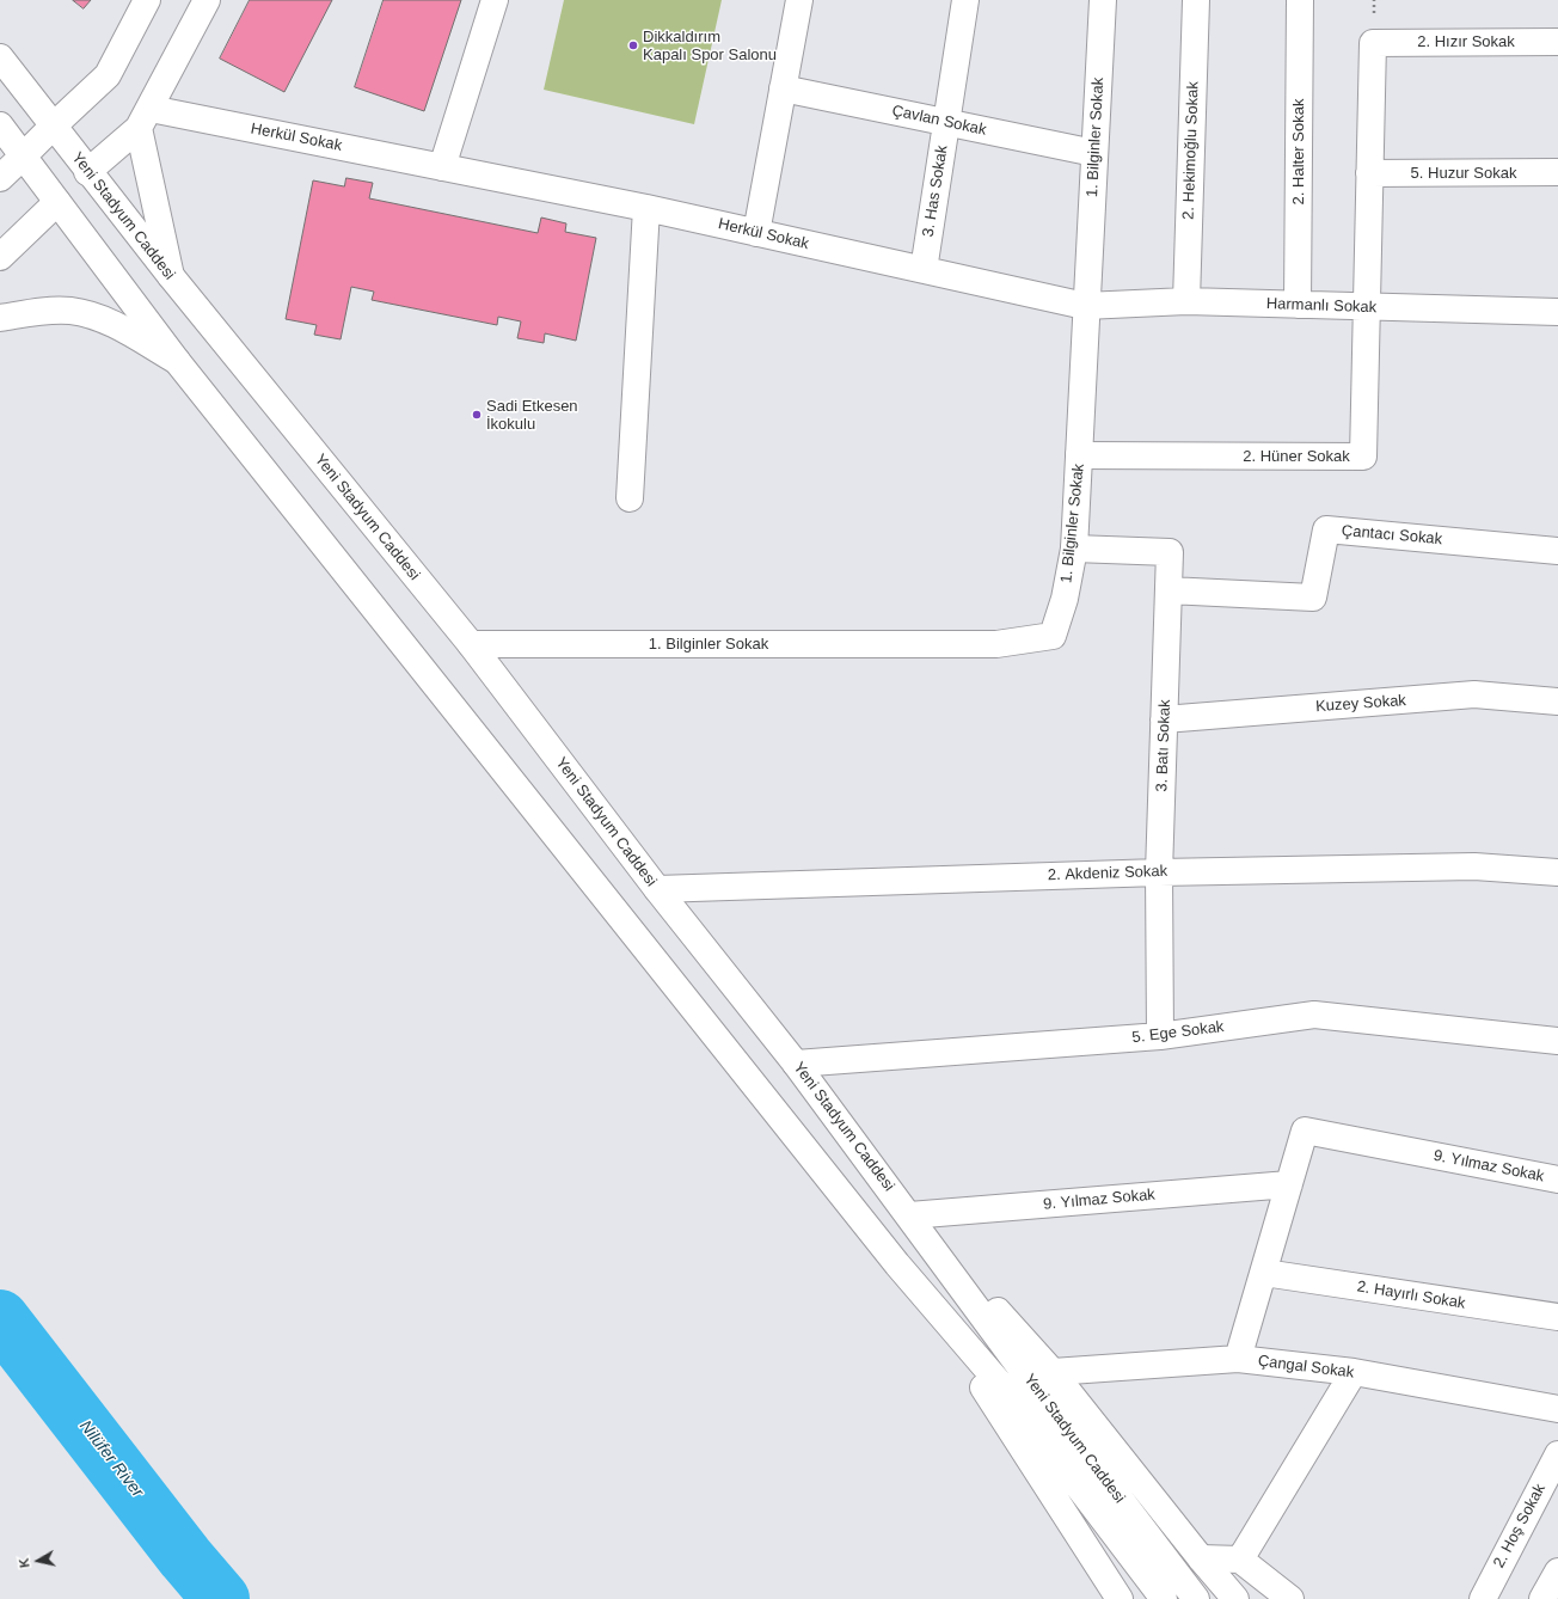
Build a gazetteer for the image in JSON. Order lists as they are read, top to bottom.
{
  "streets": {
    "street": [
      "2. Hızır Sokak",
      "Çavlan Sokak",
      "Herkül Sokak",
      "1. Bilginler Sokak",
      "2. Hekimoğlu Sokak",
      "2. Halter Sokak",
      "5. Huzur Sokak",
      "3. Has Sokak",
      "Yeni Stadyum Caddesi",
      "Harmanlı Sokak",
      "2. Hüner Sokak",
      "Çantacı Sokak",
      "Kuzey Sokak",
      "3. Batı Sokak",
      "2. Akdeniz Sokak",
      "5. Ege Sokak",
      "9. Yılmaz Sokak",
      "2. Hayırlı Sokak",
      "Çangal Sokak",
      "2. Hoş Sokak"
    ]
  },
  "crossings": [
    ["2. Hızır Sokak", "5. Huzur Sokak"],
    ["Çavlan Sokak", "1. Bilginler Sokak"],
    ["Çavlan Sokak", "3. Has Sokak"],
    ["Herkül Sokak", "1. Bilginler Sokak"],
    ["Herkül Sokak", "3. Has Sokak"],
    ["Herkül Sokak", "Harmanlı Sokak"],
    ["1. Bilginler Sokak", "Yeni Stadyum Caddesi"],
    ["1. Bilginler Sokak", "Harmanlı Sokak"],
    ["1. Bilginler Sokak", "2. Hüner Sokak"],
    ["1. Bilginler Sokak", "3. Batı Sokak"],
    ["2. Hekimoğlu Sokak", "Harmanlı Sokak"],
    ["2. Halter Sokak", "Harmanlı Sokak"],
    ["Yeni Stadyum Caddesi", "2. Akdeniz Sokak"],
    ["Yeni Stadyum Caddesi", "5. Ege Sokak"],
    ["Yeni Stadyum Caddesi", "9. Yılmaz Sokak"],
    ["Harmanlı Sokak", "2. Hüner Sokak"],
    ["Çantacı Sokak", "3. Batı Sokak"],
    ["Kuzey Sokak", "3. Batı Sokak"],
    ["3. Batı Sokak", "2. Akdeniz Sokak"],
    ["3. Batı Sokak", "5. Ege Sokak"],
    ["9. Yılmaz Sokak", "2. Hayırlı Sokak"],
    ["9. Yılmaz Sokak", "Çangal Sokak"]
  ],
  "water": ["Nilüfer River"],
  "places": ["Dikkaldırım Kapalı Spor Salonu", "Sadi Etkesen İkokulu"],
  "north": "left"
}
